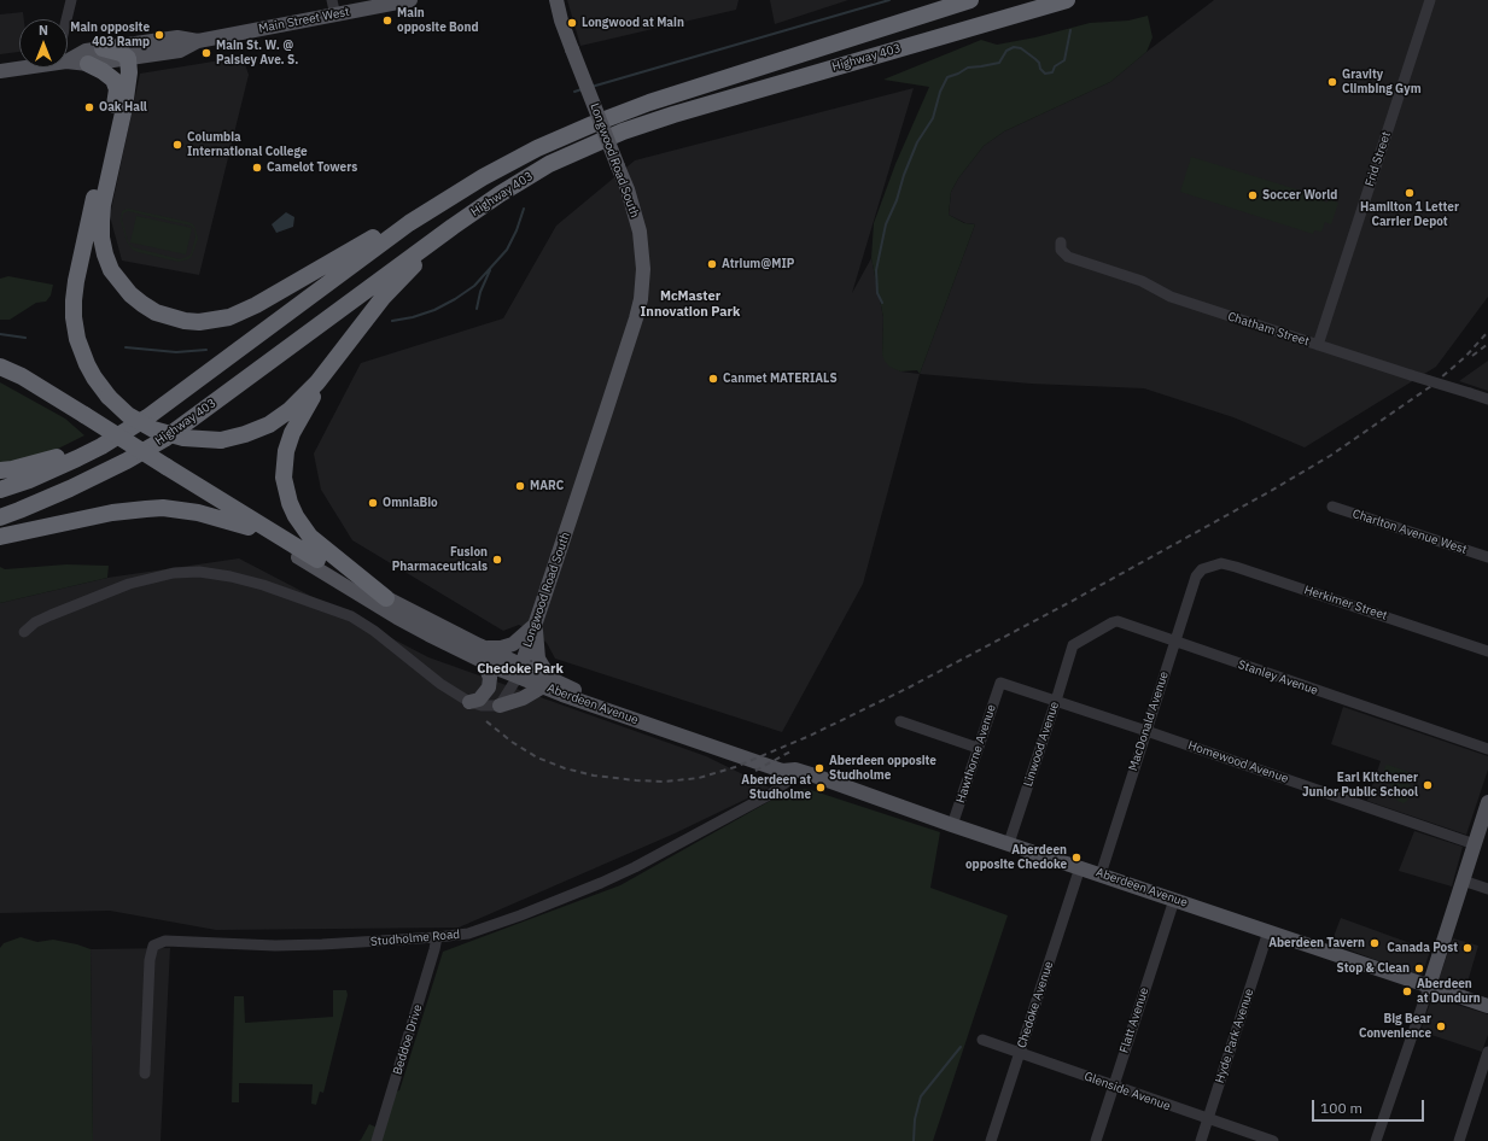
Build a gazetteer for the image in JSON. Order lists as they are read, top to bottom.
{
  "streets": {
    "highway": ["Highway 403"],
    "main road": ["Main Street West", "Longwood Road South", "Aberdeen Avenue"],
    "street": [
      "Frid Street",
      "Chatham Street",
      "Charlton Avenue West",
      "Herkimer Street",
      "Stanley Avenue",
      "MacDonald Avenue",
      "Linwood Avenue",
      "Hawthorne Avenue",
      "Homewood Avenue",
      "Studholme Road",
      "Chedoke Avenue",
      "Flatt Avenue",
      "Hyde Park Avenue",
      "Beddoe Drive",
      "Glenside Avenue"
    ]
  },
  "crossings": [
    ["Frid Street", "Chatham Street"],
    ["Longwood Road South", "Aberdeen Avenue"],
    ["Herkimer Street", "MacDonald Avenue"],
    ["Stanley Avenue", "MacDonald Avenue"],
    ["Stanley Avenue", "Linwood Avenue"],
    ["Aberdeen Avenue", "MacDonald Avenue"],
    ["Aberdeen Avenue", "Linwood Avenue"],
    ["Aberdeen Avenue", "Hawthorne Avenue"],
    ["Aberdeen Avenue", "Studholme Road"],
    ["Aberdeen Avenue", "Chedoke Avenue"],
    ["Aberdeen Avenue", "Flatt Avenue"],
    ["Aberdeen Avenue", "Hyde Park Avenue"],
    ["MacDonald Avenue", "Homewood Avenue"],
    ["Linwood Avenue", "Homewood Avenue"],
    ["Hawthorne Avenue", "Homewood Avenue"],
    ["Studholme Road", "Beddoe Drive"],
    ["Chedoke Avenue", "Glenside Avenue"],
    ["Flatt Avenue", "Glenside Avenue"],
    ["Hyde Park Avenue", "Glenside Avenue"]
  ],
  "districts": ["McMaster Innovation Park", "Chedoke Park"],
  "places": [
    "Main opposite Bond",
    "Longwood at Main",
    "Main opposite 403 Ramp",
    "Main St. W. @ Paisley Ave. S.",
    "Gravity Climbing Gym",
    "Oak Hall",
    "Columbia International College",
    "Camelot Towers",
    "Hamilton 1 Letter Carrier Depot",
    "Soccer World",
    "Atrium@MIP",
    "Canmet MATERIALS",
    "MARC",
    "OmniaBio",
    "Fusion Pharmaceuticals",
    "Aberdeen opposite Studholme",
    "Earl Kitchener Junior Public School",
    "Aberdeen at Studholme",
    "Aberdeen opposite Chedoke",
    "Aberdeen Tavern",
    "Canada Post",
    "Stop & Clean",
    "Aberdeen at Dundurn",
    "Big Bear Convenience"
  ],
  "scale_bar": "100 m",
  "north": "top"
}
